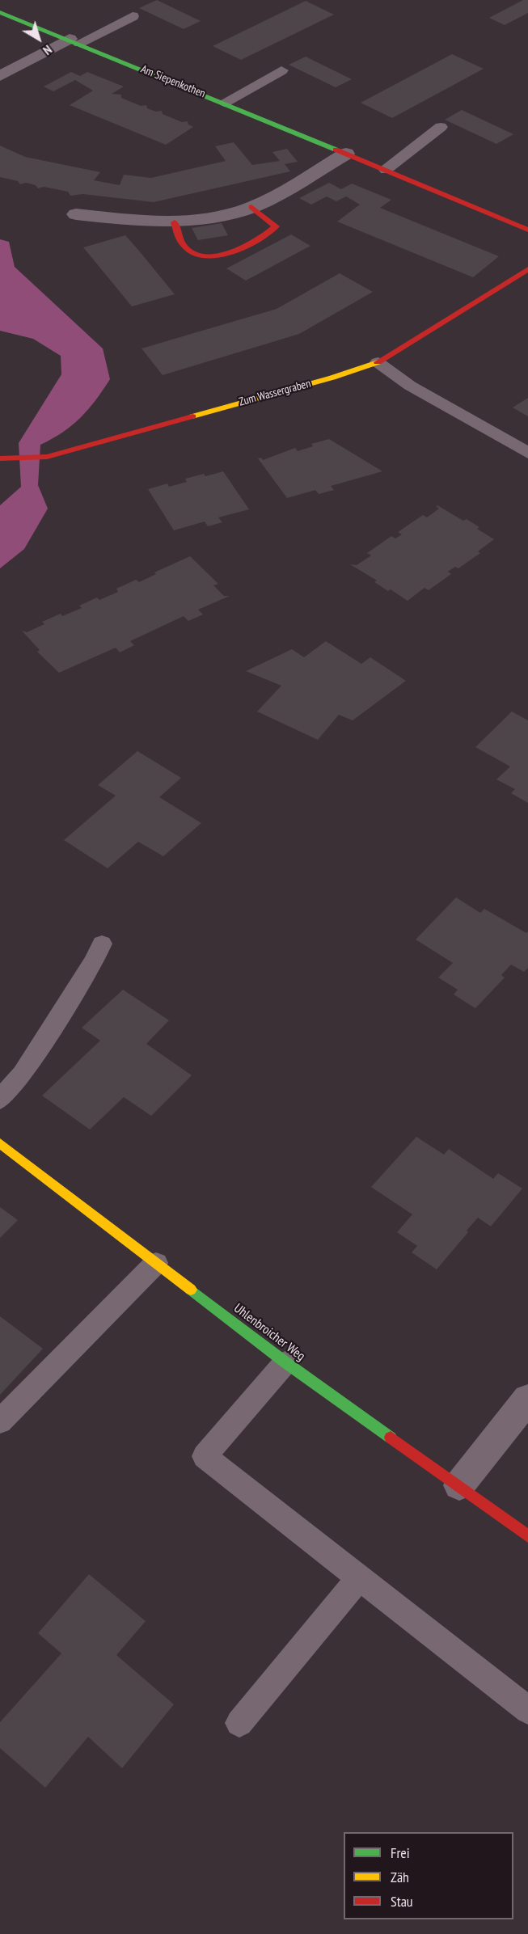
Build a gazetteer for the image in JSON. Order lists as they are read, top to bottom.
{
  "streets": {
    "street": ["Am Siepenkothen", "Zum Wassergraben", "Uhlenbroicher Weg"]
  },
  "legend": ["Frei", "Zäh", "Stau"],
  "north": "bottom right"
}
